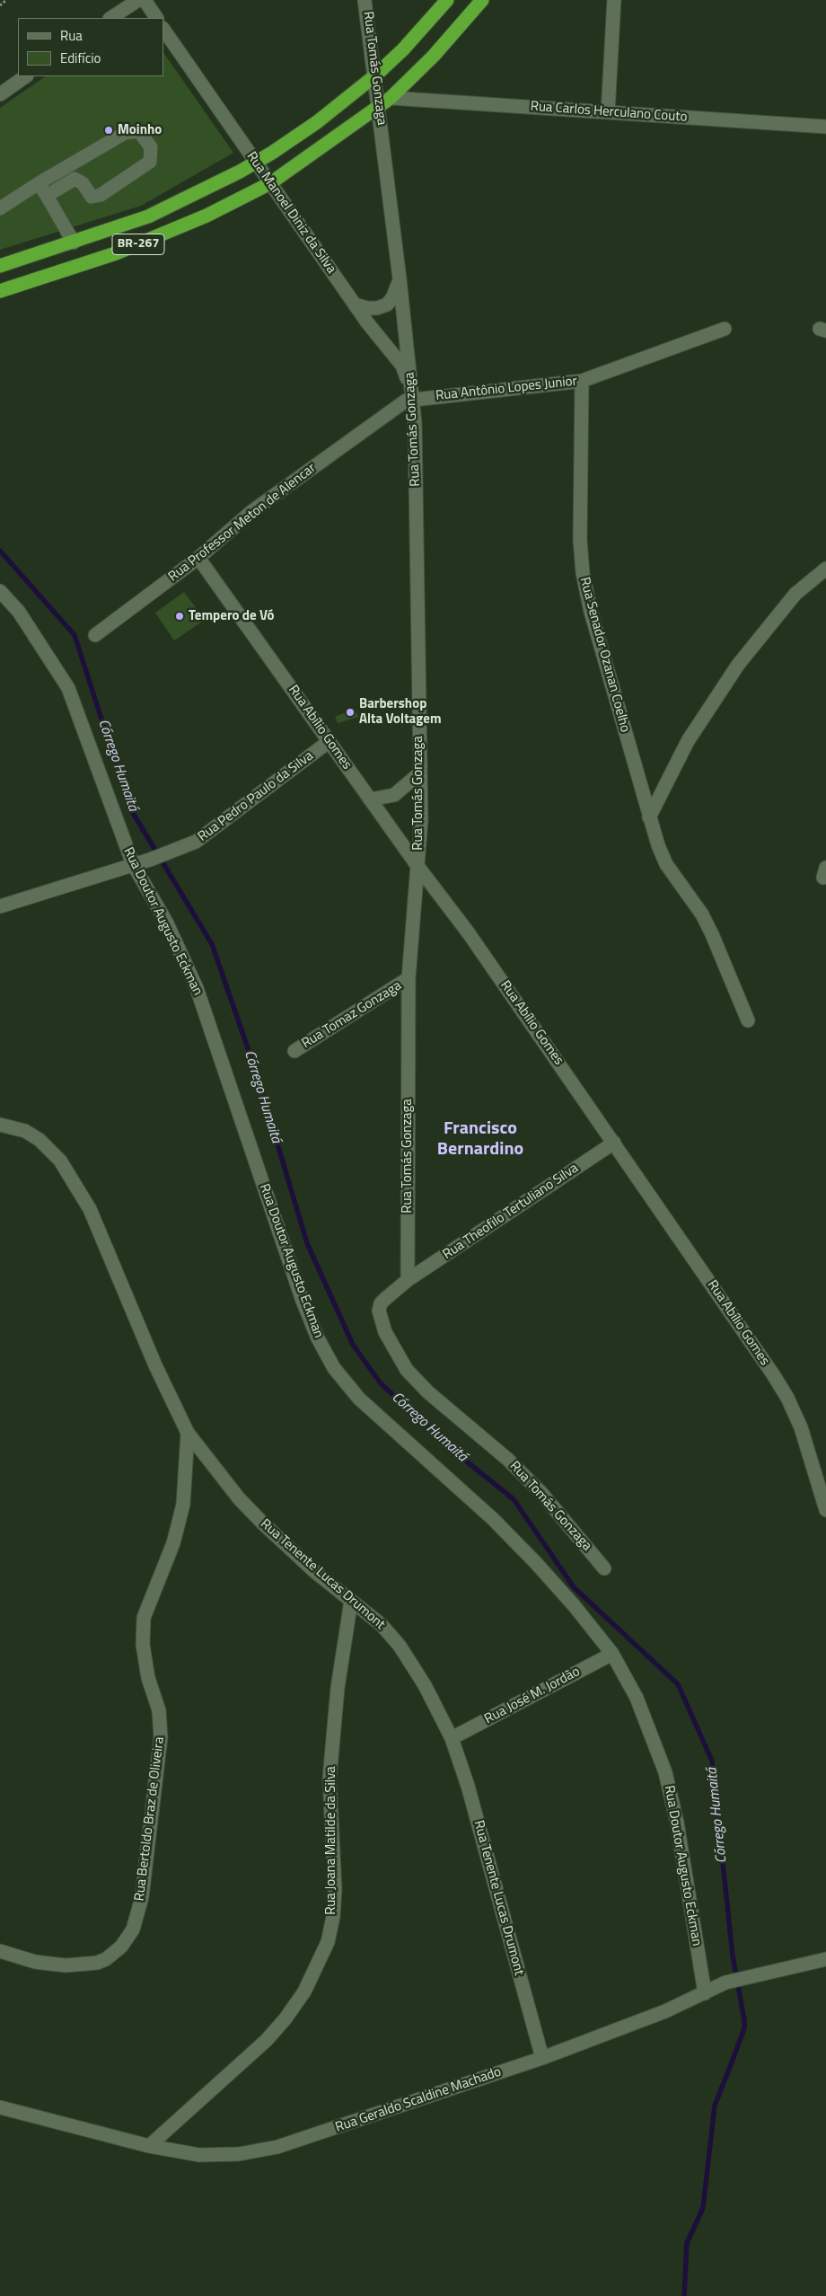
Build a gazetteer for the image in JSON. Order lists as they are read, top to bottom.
{
  "streets": {
    "highway": ["BR-267"],
    "street": [
      "Rua Tomás Gonzaga",
      "Rua Carlos Herculano Couto",
      "Rua Manoel Diniz da Silva",
      "Rua Antônio Lopes Junior",
      "Rua Professor Meton de Alencar",
      "Rua Senador Ozanan Coelho",
      "Rua Abílio Gomes",
      "Rua Pedro Paulo da Silva",
      "Rua Doutor Augusto Eckman",
      "Rua Tomaz Gonzaga",
      "Rua Theofilo Tertuliano Silva",
      "Rua Tenente Lucas Drumont",
      "Rua José M. Jordão",
      "Rua Bertoldo Braz de Oliveira",
      "Rua Joana Matilde da Silva",
      "Rua Geraldo Scaldine Machado"
    ]
  },
  "crossings": [
    ["Rua Tomás Gonzaga", "Rua Manoel Diniz da Silva"],
    ["Rua Tomás Gonzaga", "BR-267"],
    ["Rua Tomás Gonzaga", "Rua Antônio Lopes Junior"],
    ["Rua Tomás Gonzaga", "Rua Professor Meton de Alencar"],
    ["Rua Tomás Gonzaga", "Rua Abílio Gomes"],
    ["Rua Tomás Gonzaga", "Rua Tomaz Gonzaga"],
    ["Rua Tomás Gonzaga", "Rua Theofilo Tertuliano Silva"],
    ["Rua Carlos Herculano Couto", "BR-267"],
    ["Rua Manoel Diniz da Silva", "BR-267"],
    ["Rua Manoel Diniz da Silva", "Rua Antônio Lopes Junior"],
    ["Rua Manoel Diniz da Silva", "Rua Professor Meton de Alencar"],
    ["Rua Antônio Lopes Junior", "Rua Professor Meton de Alencar"],
    ["Rua Antônio Lopes Junior", "Rua Senador Ozanan Coelho"],
    ["Rua Professor Meton de Alencar", "Rua Abílio Gomes"],
    ["Rua Abílio Gomes", "Rua Pedro Paulo da Silva"],
    ["Rua Abílio Gomes", "Rua Theofilo Tertuliano Silva"],
    ["Rua Pedro Paulo da Silva", "Rua Doutor Augusto Eckman"],
    ["Rua Doutor Augusto Eckman", "Rua José M. Jordão"],
    ["Rua Doutor Augusto Eckman", "Rua Geraldo Scaldine Machado"],
    ["Rua Tenente Lucas Drumont", "Rua José M. Jordão"],
    ["Rua Tenente Lucas Drumont", "Rua Bertoldo Braz de Oliveira"],
    ["Rua Tenente Lucas Drumont", "Rua Joana Matilde da Silva"],
    ["Rua Tenente Lucas Drumont", "Rua Geraldo Scaldine Machado"],
    ["Rua Joana Matilde da Silva", "Rua Geraldo Scaldine Machado"]
  ],
  "districts": ["Francisco Bernardino"],
  "water": ["Córrego Humaitá"],
  "places": ["Moinho", "Tempero de Vó", "Barbershop Alta Voltagem"],
  "legend": ["Rua", "Edifício"]
}
